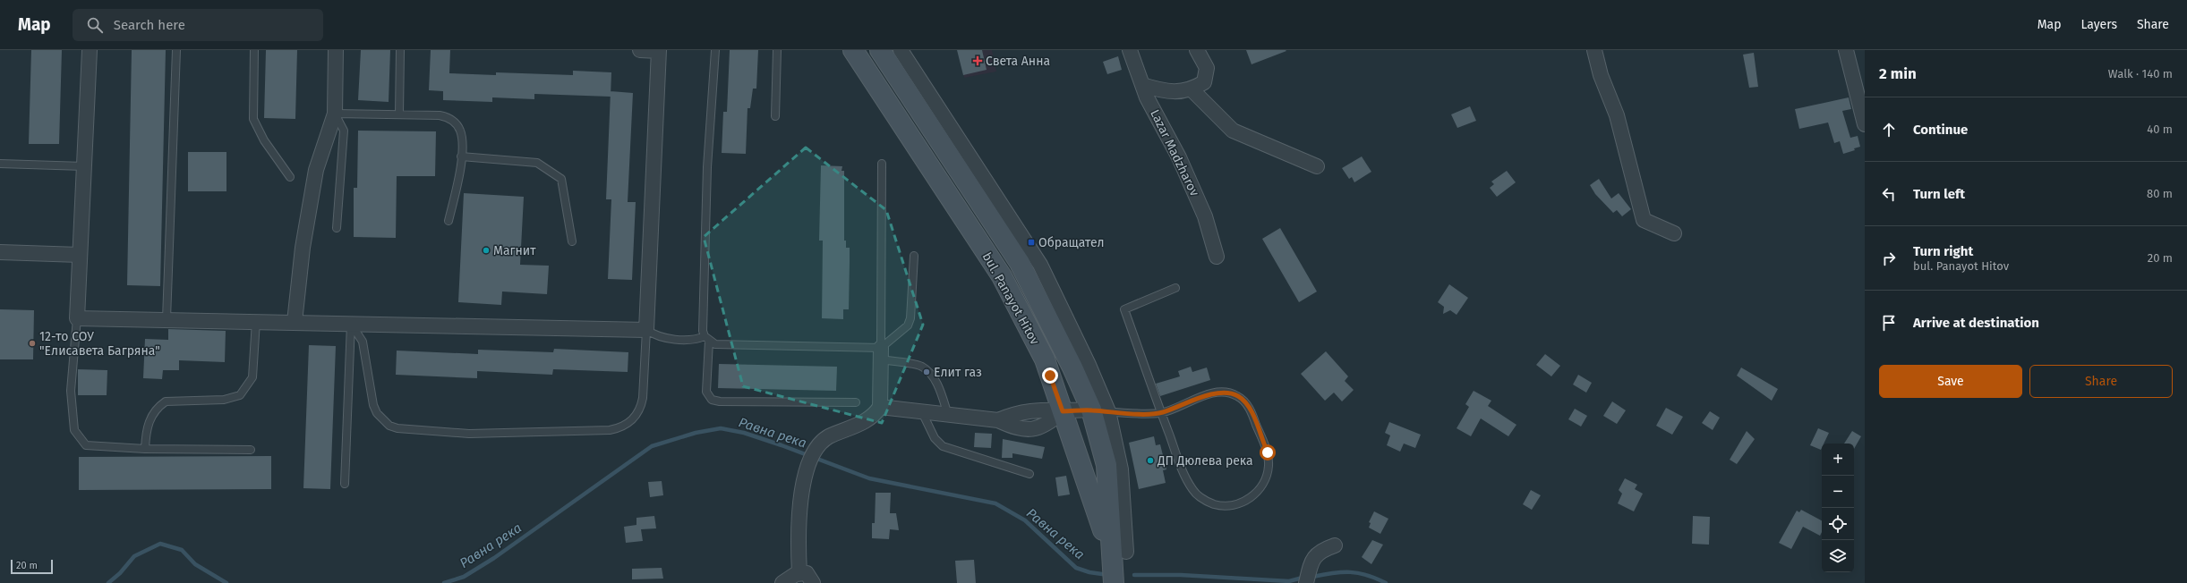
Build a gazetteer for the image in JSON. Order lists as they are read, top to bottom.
{
  "streets": {
    "street": ["Lazar Madzharov", "bul. Panayot Hitov"]
  },
  "water": ["Равна река"],
  "places": {
    "health": ["Света Анна"],
    "transit": ["Обращател"],
    "other": [
      "Магнит",
      "12-то СОУ \"Елисавета Багряна\"",
      "Елит газ",
      "ДП Дюлева река"
    ]
  },
  "scale_bar": "20 m",
  "page": {
    "header": "Map",
    "search": "Search here",
    "nav": ["Map", "Layers", "Share"],
    "heading": ["2 min", "Walk · 140 m"],
    "list": [
      ["Continue", "40 m"],
      ["Turn left", "80 m"],
      ["Turn right", "bul. Panayot Hitov", "20 m"],
      "Arrive at destination"
    ],
    "buttons": ["Save", "Share"],
    "map_buttons": ["+", "−"],
    "scale": "20 m"
  }
}
